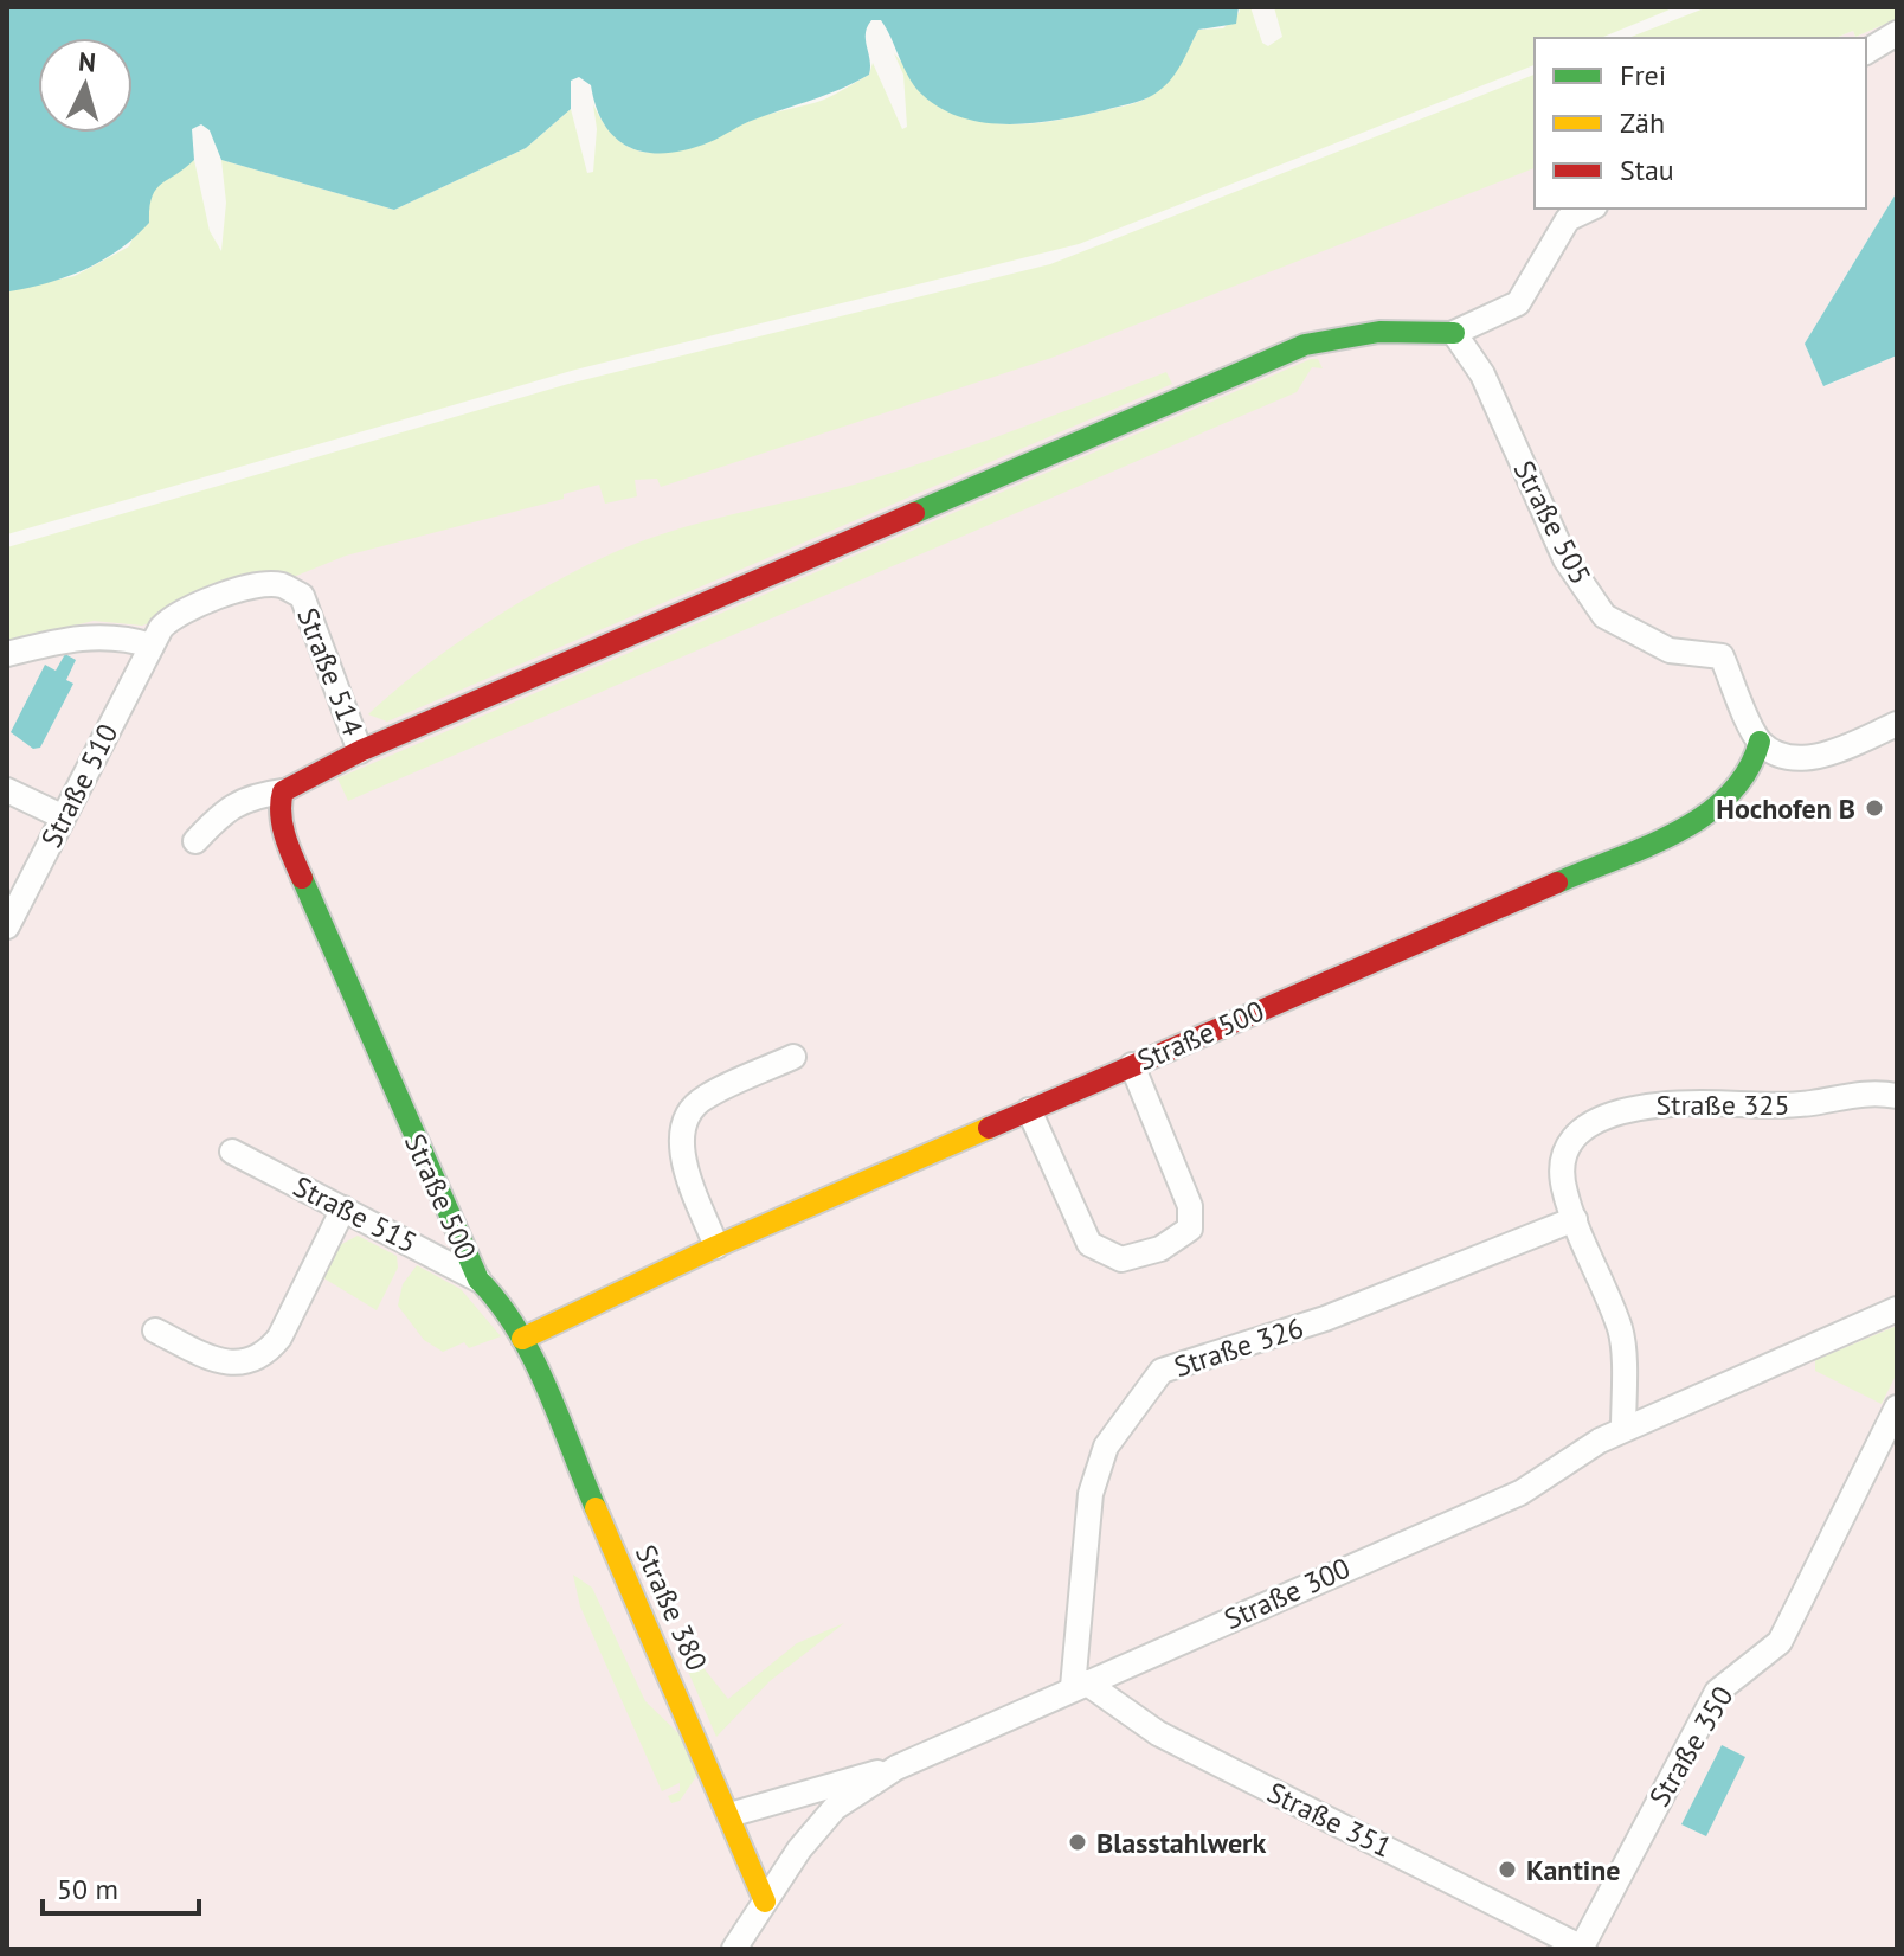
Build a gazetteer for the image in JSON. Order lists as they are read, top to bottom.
{
  "streets": {
    "street": [
      "Straße 505",
      "Straße 514",
      "Straße 510",
      "Straße 500",
      "Straße 325",
      "Straße 515",
      "Straße 326",
      "Straße 300",
      "Straße 380",
      "Straße 350",
      "Straße 351"
    ]
  },
  "crossings": [
    ["Straße 505", "Straße 500"],
    ["Straße 514", "Straße 510"],
    ["Straße 500", "Straße 515"],
    ["Straße 500", "Straße 380"],
    ["Straße 325", "Straße 326"],
    ["Straße 325", "Straße 300"],
    ["Straße 326", "Straße 300"],
    ["Straße 326", "Straße 351"],
    ["Straße 300", "Straße 380"],
    ["Straße 300", "Straße 351"],
    ["Straße 350", "Straße 351"]
  ],
  "places": ["Hochofen B", "Blasstahlwerk", "Kantine"],
  "legend": ["Frei", "Zäh", "Stau"],
  "scale_bar": "50 m",
  "north": "top"
}
